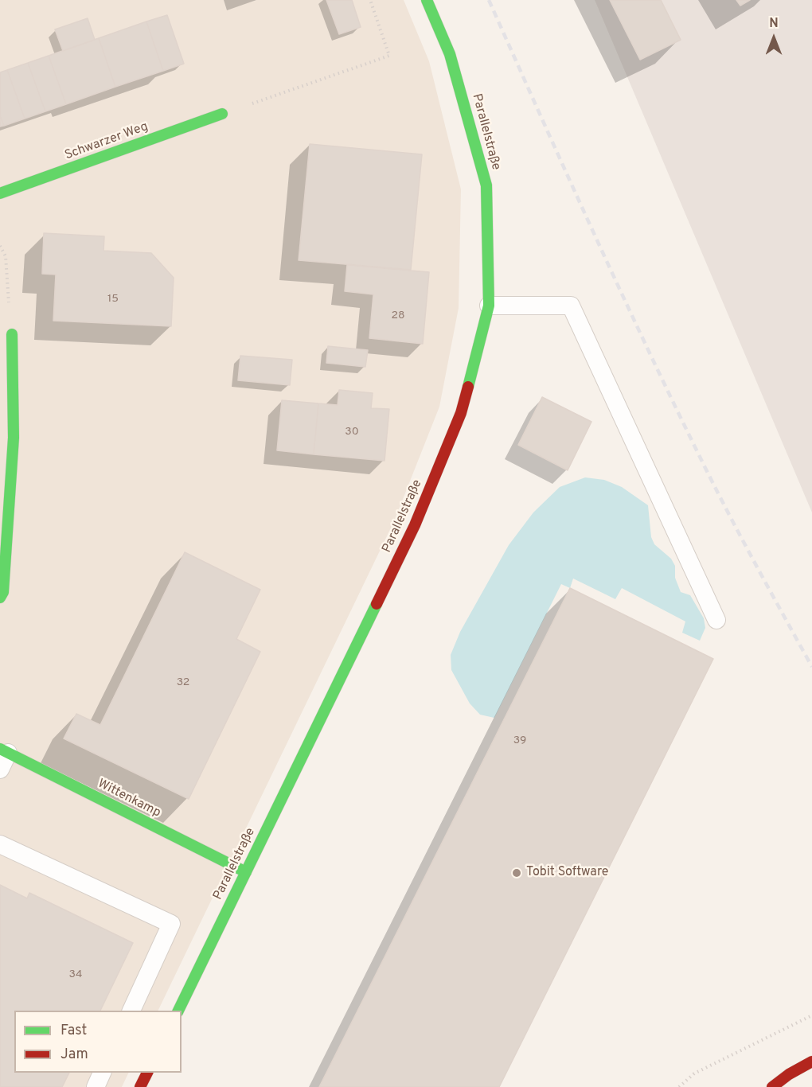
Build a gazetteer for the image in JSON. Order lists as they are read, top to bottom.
{
  "streets": {
    "main road": ["Parallelstraße", "Schwarzer Weg", "Wittenkamp"]
  },
  "crossings": [
    ["Parallelstraße", "Wittenkamp"]
  ],
  "places": ["Tobit Software"],
  "house_numbers": [
    "15",
    "28",
    "30",
    "32",
    "39",
    "34"
  ],
  "legend": ["Fast", "Jam"],
  "north": "top"
}
